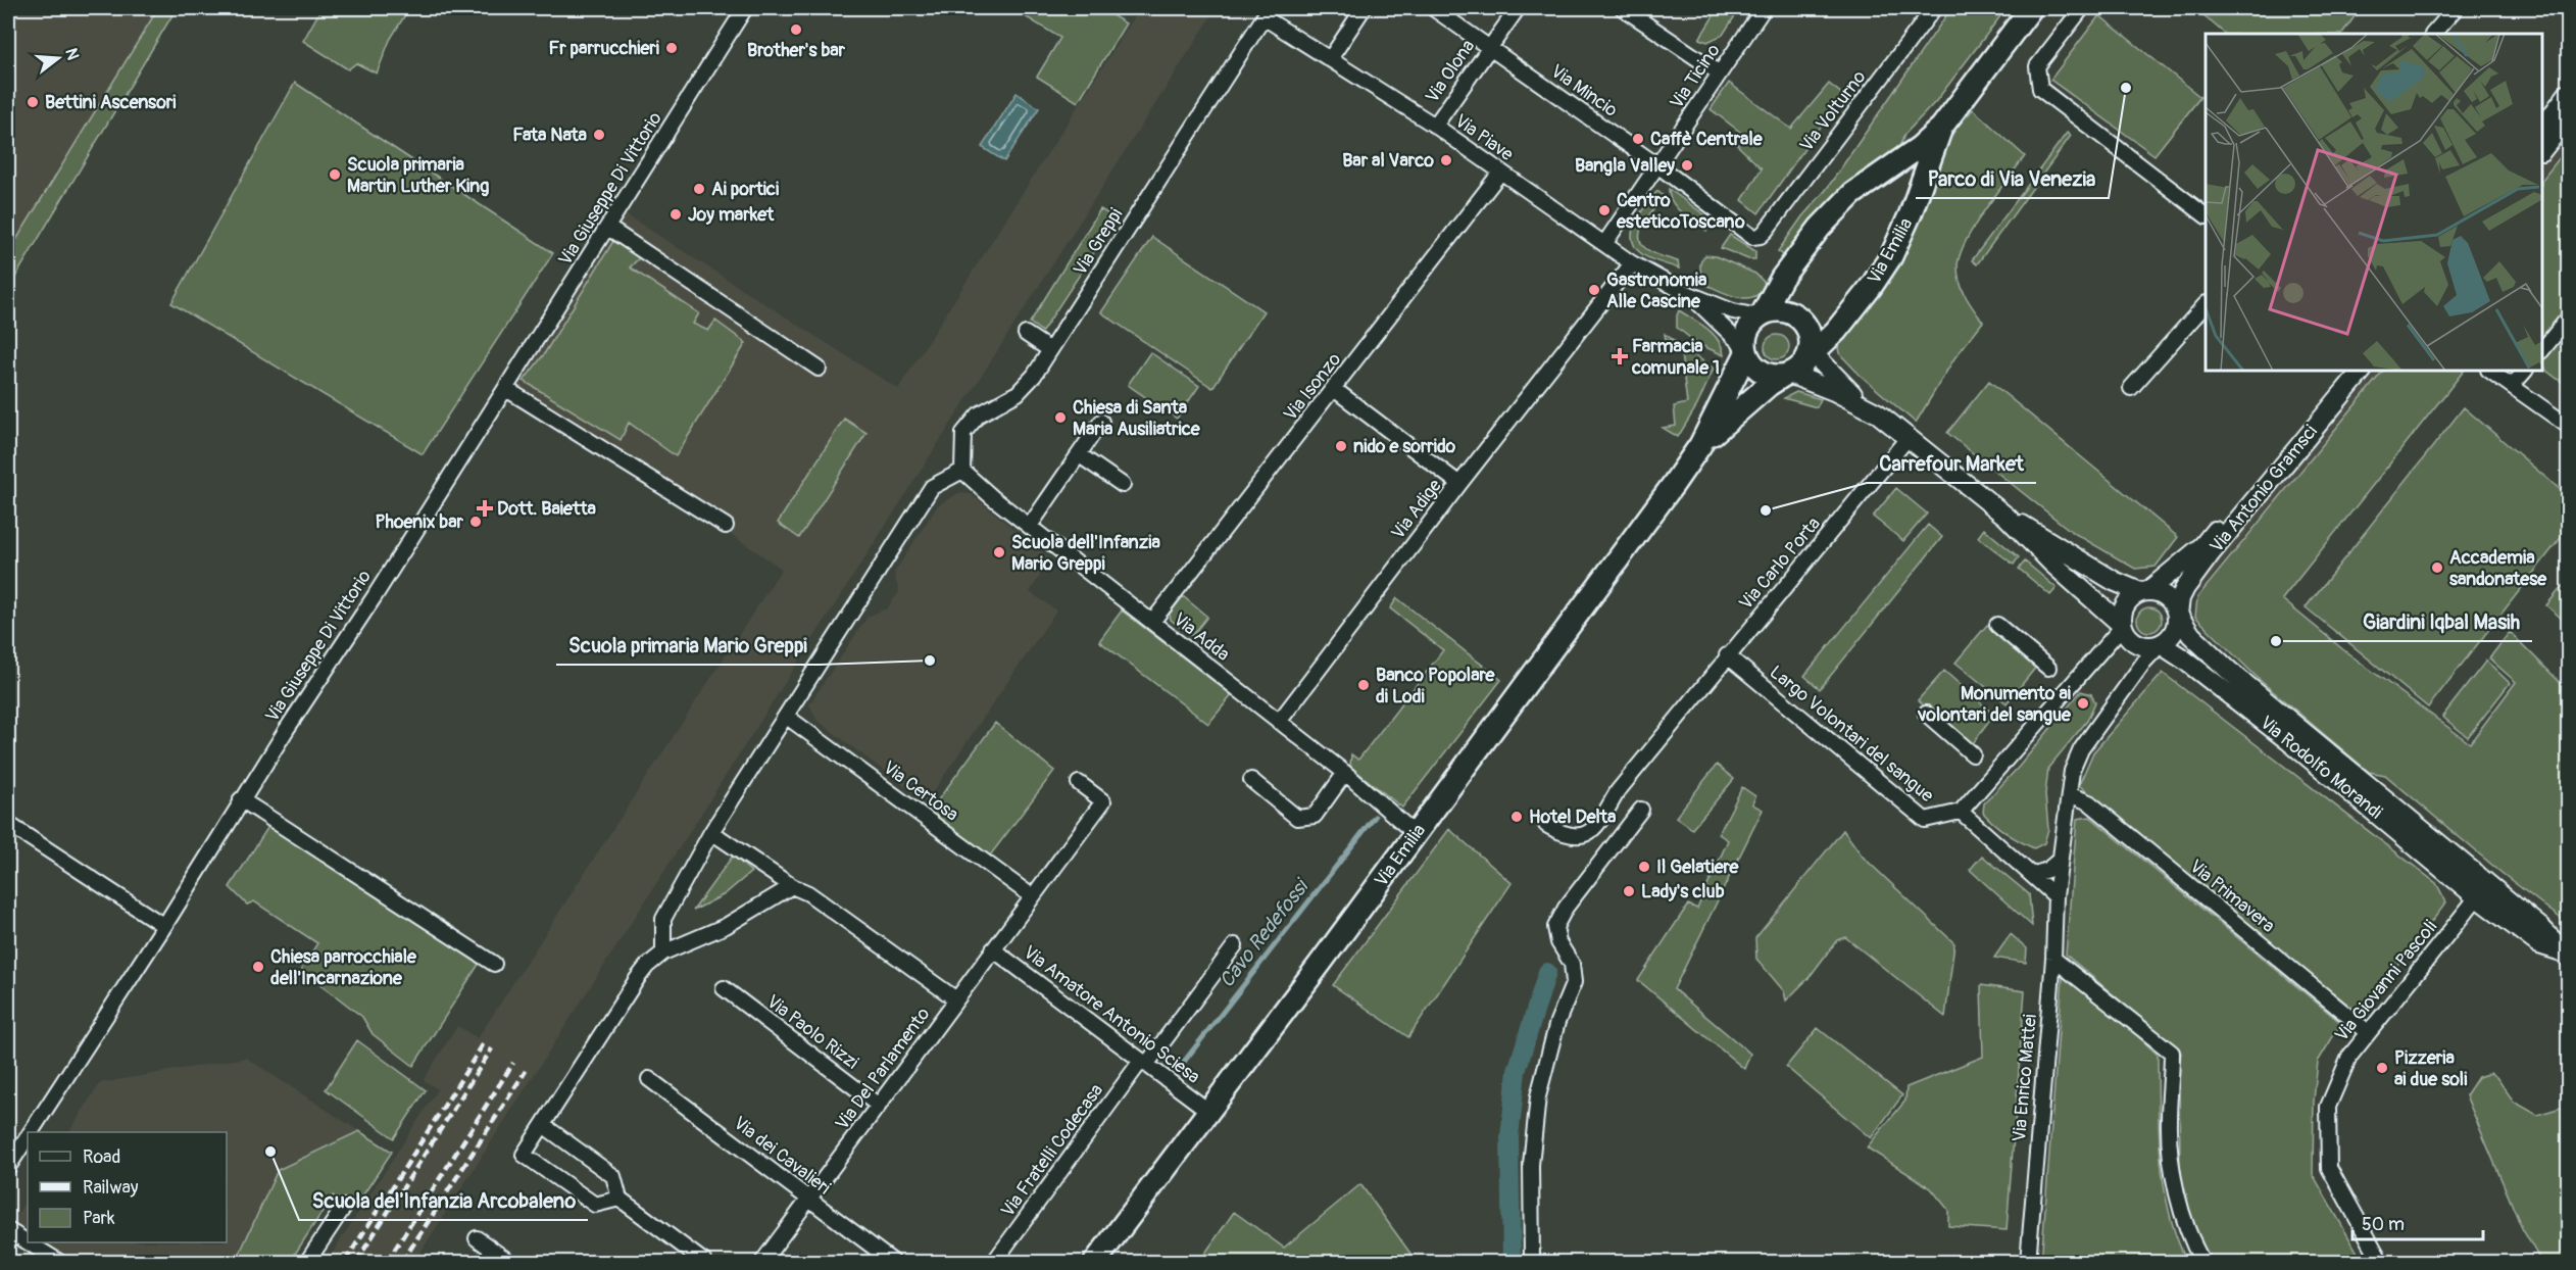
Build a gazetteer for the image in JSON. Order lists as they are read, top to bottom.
{
  "streets": {
    "main road": ["Via Emilia"],
    "street": [
      "Via Olona",
      "Via Ticino",
      "Via Mincio",
      "Via Volturno",
      "Via Piave",
      "Via Giuseppe Di Vittorio",
      "Via Greppi",
      "Via Isonzo",
      "Via Antonio Gramsci",
      "Via Adige",
      "Via Carlo Porta",
      "Via Adda",
      "Largo Volontari del sangue",
      "Via Rodolfo Morandi",
      "Via Certosa",
      "Via Primavera",
      "Via Giovanni Pascoli",
      "Via Amatore Antonio Sciesa",
      "Via Paolo Rizzi",
      "Via Del Parlamento",
      "Via Enrico Mattei",
      "Via Fratelli Codecasa",
      "Via dei Cavalieri"
    ]
  },
  "crossings": [
    ["Via Olona", "Via Mincio"],
    ["Via Olona", "Via Piave"],
    ["Via Ticino", "Via Mincio"],
    ["Via Ticino", "Via Piave"],
    ["Via Mincio", "Via Volturno"],
    ["Via Piave", "Via Greppi"],
    ["Via Piave", "Via Emilia"],
    ["Via Piave", "Via Isonzo"],
    ["Via Piave", "Via Adige"],
    ["Via Greppi", "Via Adda"],
    ["Via Emilia", "Via Adda"],
    ["Via Emilia", "Via Amatore Antonio Sciesa"],
    ["Via Isonzo", "Via Adda"],
    ["Via Antonio Gramsci", "Via Rodolfo Morandi"],
    ["Via Adige", "Via Adda"],
    ["Via Carlo Porta", "Largo Volontari del sangue"],
    ["Via Rodolfo Morandi", "Via Giovanni Pascoli"],
    ["Via Certosa", "Via Del Parlamento"],
    ["Via Primavera", "Via Giovanni Pascoli"],
    ["Via Amatore Antonio Sciesa", "Via Del Parlamento"],
    ["Via Amatore Antonio Sciesa", "Via Fratelli Codecasa"],
    ["Via Paolo Rizzi", "Via Del Parlamento"],
    ["Via Del Parlamento", "Via dei Cavalieri"]
  ],
  "water": ["Cavo Redefossi"],
  "places": {
    "other": [
      "Brother's bar",
      "Fr parrucchieri",
      "Parco di Via Venezia",
      "Bettini Ascensori",
      "Fata Nata",
      "Caffè Centrale",
      "Bar al Varco",
      "Bangla Valley",
      "Scuola primaria Martin Luther King",
      "Ai portici",
      "Centro esteticoToscano",
      "Joy market",
      "Gastronomia Alle Cascine",
      "Chiesa di Santa Maria Ausiliatrice",
      "nido e sorrido",
      "Carrefour Market",
      "Phoenix bar",
      "Scuola dell'Infanzia Mario Greppi",
      "Accademia sandonatese",
      "Giardini Iqbal Masih",
      "Scuola primaria Mario Greppi",
      "Banco Popolare di Lodi",
      "Monumento ai volontari del sangue",
      "Hotel Delta",
      "Il Gelatiere",
      "Lady's club",
      "Chiesa parrocchiale dell'Incarnazione",
      "Pizzeria ai due soli",
      "Scuola del'Infanzia Arcobaleno"
    ],
    "health": ["Farmacia comunale 1", "Dott. Baietta"]
  },
  "legend": ["Road", "Railway", "Park"],
  "scale_bar": "50 m",
  "north": "right"
}
